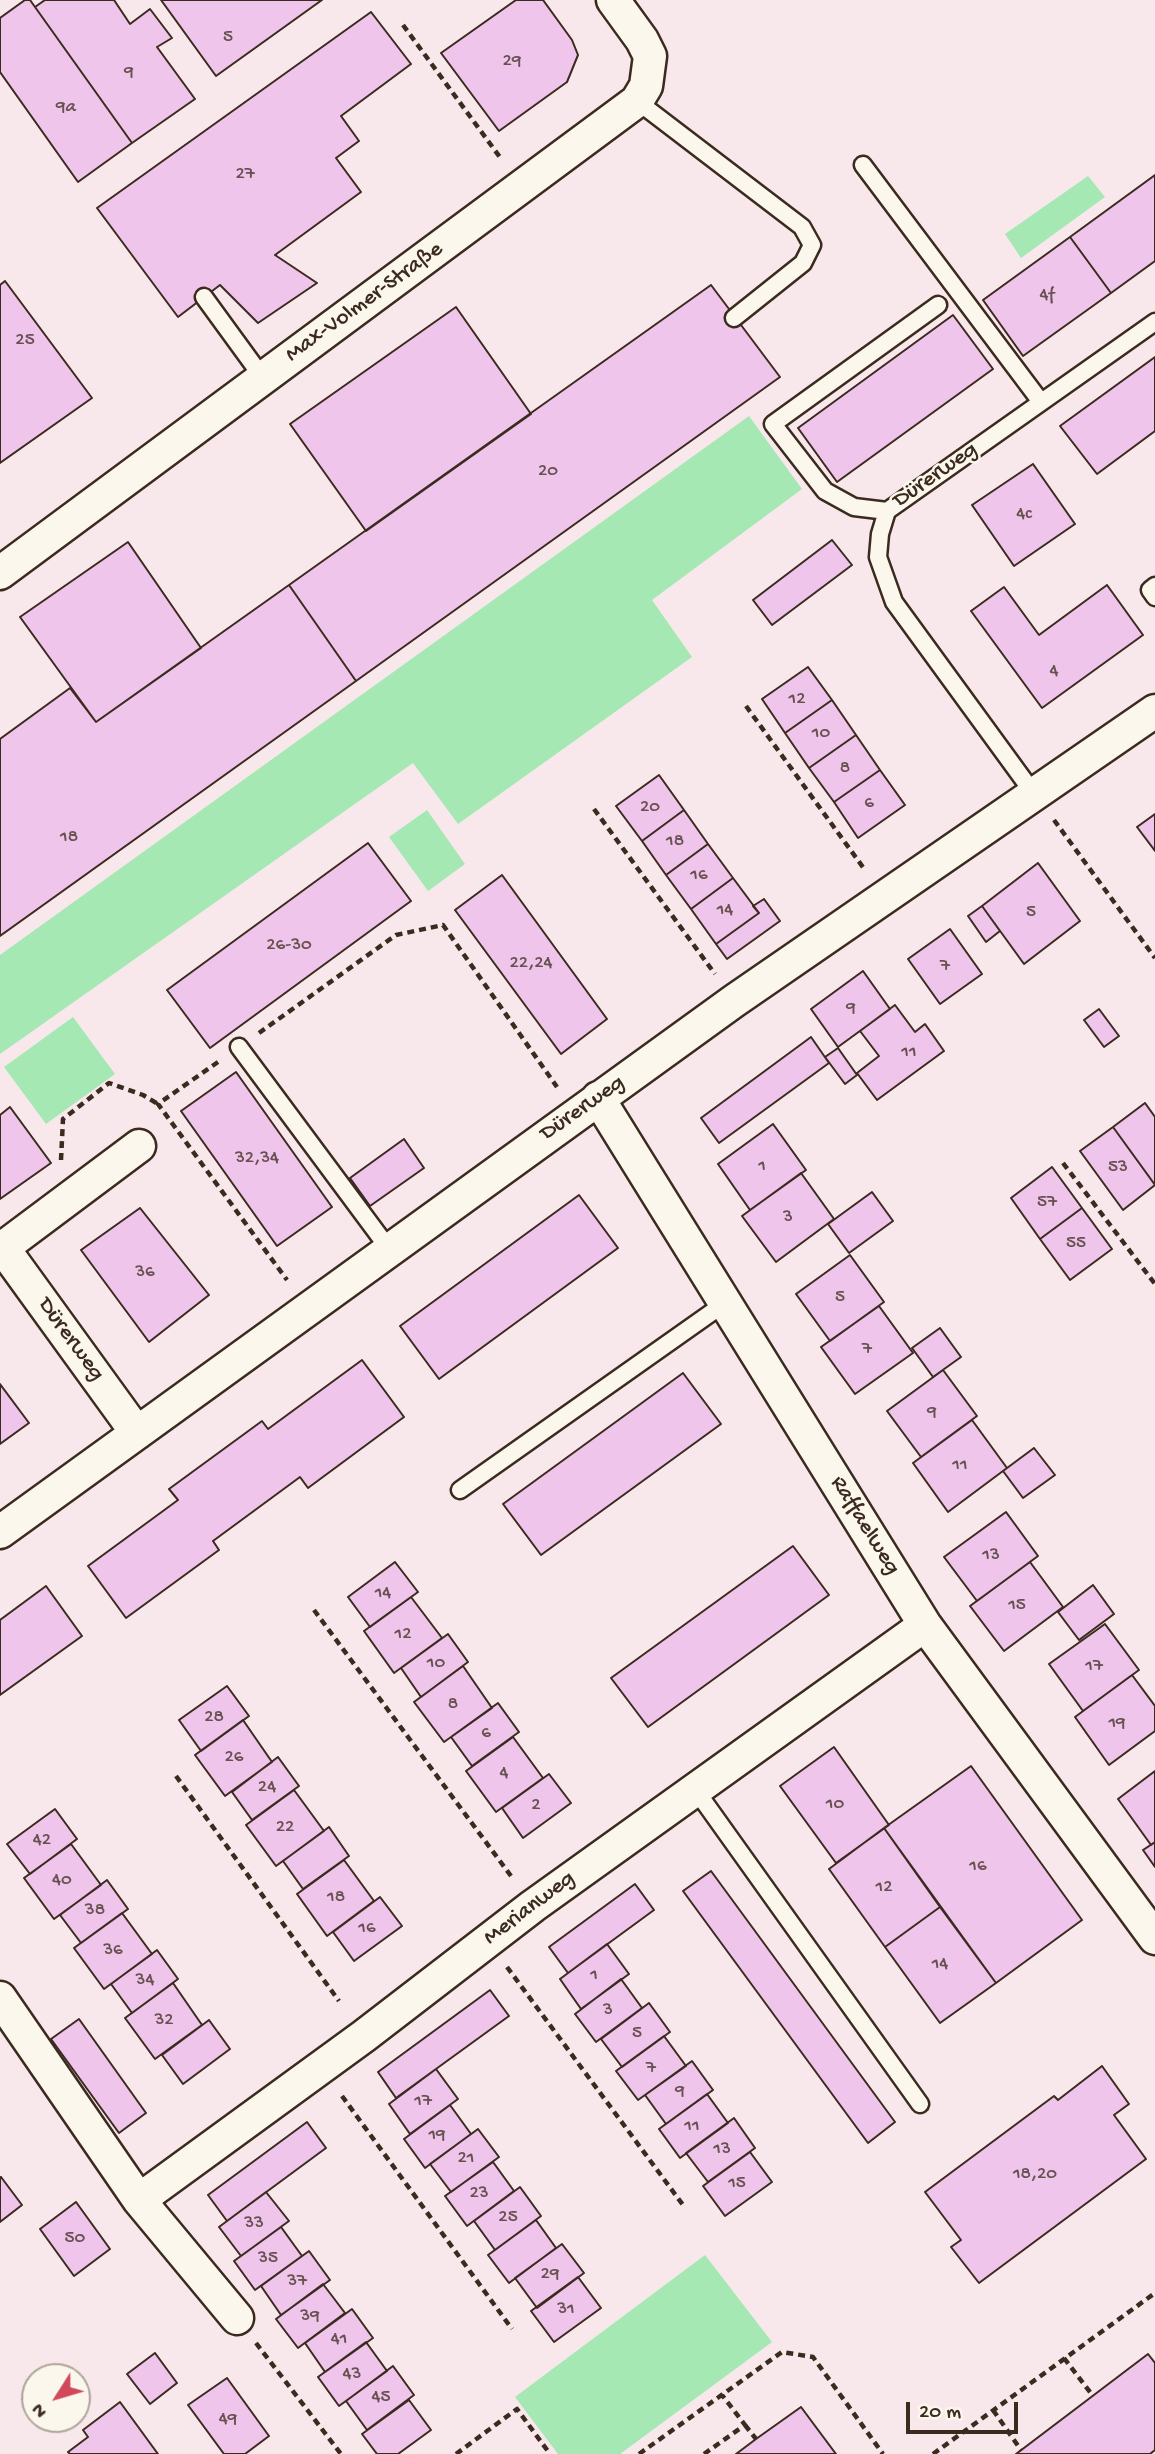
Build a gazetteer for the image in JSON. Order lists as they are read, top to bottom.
{
  "streets": {
    "street": [
      "Max-Volmer-Straße",
      "Dürerweg",
      "Raffaelweg",
      "Merianweg"
    ]
  },
  "crossings": [
    ["Dürerweg", "Raffaelweg"],
    ["Raffaelweg", "Merianweg"]
  ],
  "house_numbers": [
    "5",
    "29",
    "9",
    "9a",
    "27",
    "4f",
    "25",
    "20",
    "4c",
    "4",
    "12",
    "10",
    "8",
    "6",
    "20",
    "18",
    "18",
    "16",
    "14",
    "5",
    "26-30",
    "22,24",
    "7",
    "9",
    "11",
    "32,34",
    "1",
    "53",
    "57",
    "3",
    "55",
    "36",
    "5",
    "7",
    "9",
    "11",
    "13",
    "14",
    "15",
    "12",
    "10",
    "17",
    "8",
    "28",
    "19",
    "6",
    "26",
    "4",
    "24",
    "10",
    "2",
    "22",
    "42",
    "16",
    "40",
    "12",
    "18",
    "38",
    "16",
    "36",
    "14",
    "1",
    "34",
    "3",
    "32",
    "5",
    "7",
    "9",
    "17",
    "11",
    "19",
    "13",
    "21",
    "18,20",
    "15",
    "23",
    "25",
    "33",
    "50",
    "35",
    "29",
    "37",
    "31",
    "39",
    "41",
    "43",
    "45",
    "49"
  ],
  "scale_bar": "20 m",
  "north": "bottom left"
}
